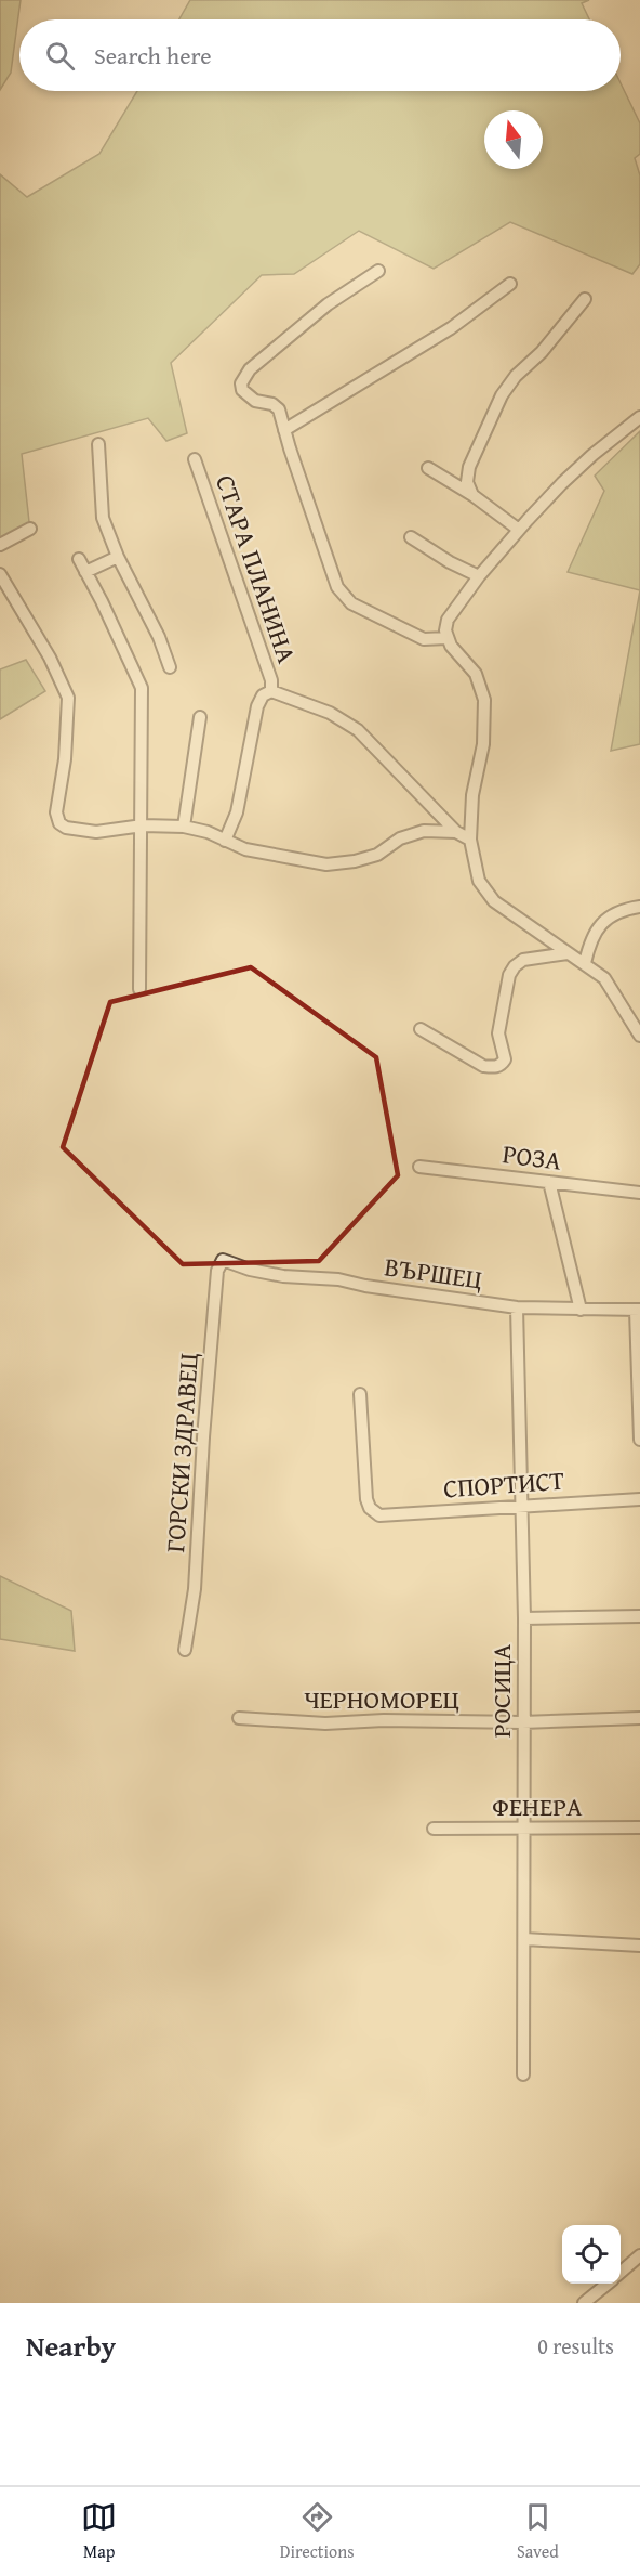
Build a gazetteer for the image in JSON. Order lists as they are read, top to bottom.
{
  "streets": {
    "street": [
      "СТАРА ПЛАНИНА",
      "РОЗА",
      "ВЪРШЕЦ",
      "ГОРСКИ ЗДРАВЕЦ",
      "СПОРТИСТ",
      "РОСИЦА",
      "ЧЕРНОМОРЕЦ",
      "ФЕНЕРА"
    ]
  },
  "crossings": [
    ["ВЪРШЕЦ", "ГОРСКИ ЗДРАВЕЦ"],
    ["ВЪРШЕЦ", "РОСИЦА"],
    ["СПОРТИСТ", "РОСИЦА"],
    ["РОСИЦА", "ЧЕРНОМОРЕЦ"],
    ["РОСИЦА", "ФЕНЕРА"]
  ],
  "north": "top",
  "page": {
    "search": "Search here",
    "heading": ["Nearby", "0 results"],
    "nav": ["Map", "Directions", "Saved"]
  }
}
